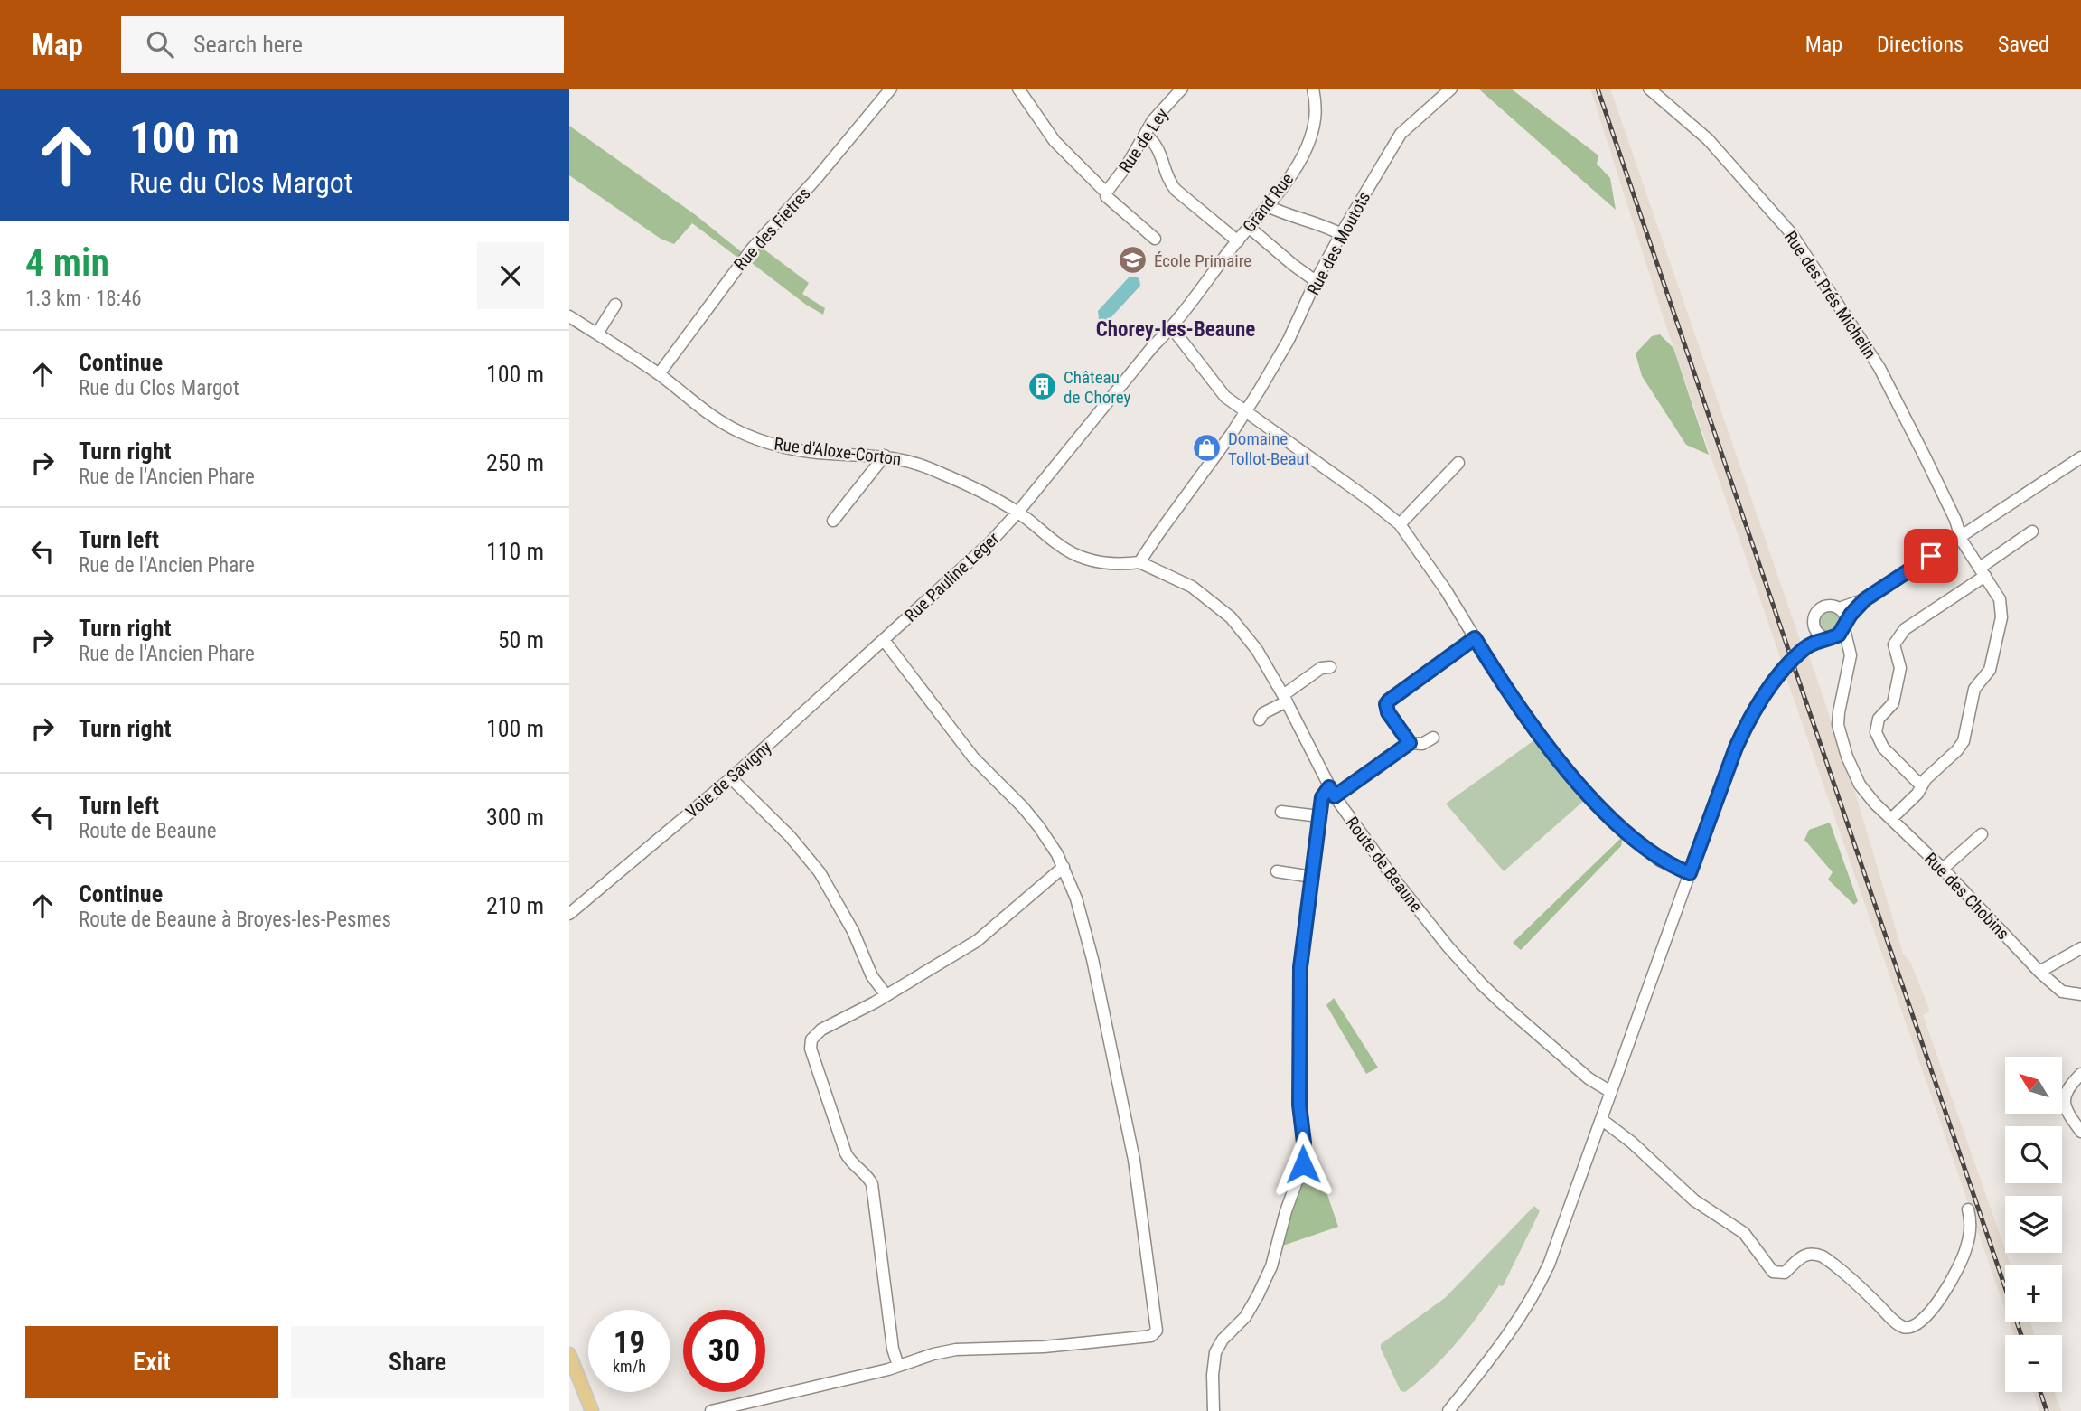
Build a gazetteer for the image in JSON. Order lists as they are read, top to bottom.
{
  "streets": {
    "street": [
      "Rue de Ley",
      "Grand Rue",
      "Rue des Fietres",
      "Rue des Moutots",
      "Rue des Prés Michelin",
      "Rue d'Aloxe-Corton",
      "Rue Pauline Leger",
      "Voie de Savigny",
      "Route de Beaune",
      "Rue des Chobins"
    ]
  },
  "crossings": [
    ["Grand Rue", "Rue Pauline Leger"],
    ["Rue des Fietres", "Rue d'Aloxe-Corton"],
    ["Rue des Moutots", "Rue d'Aloxe-Corton"],
    ["Rue des Moutots", "Route de Beaune"],
    ["Rue des Prés Michelin", "Rue des Chobins"],
    ["Rue d'Aloxe-Corton", "Rue Pauline Leger"],
    ["Rue d'Aloxe-Corton", "Route de Beaune"],
    ["Rue Pauline Leger", "Voie de Savigny"]
  ],
  "districts": ["Chorey-les-Beaune"],
  "places": {
    "school or university": ["École Primaire"],
    "building": ["Château de Chorey"],
    "shop": ["Domaine Tollot-Beaut"]
  },
  "north": "top left",
  "page": {
    "header": "Map",
    "search": "Search here",
    "nav": ["Map", "Directions", "Saved"],
    "turn": ["100 m", "Rue du Clos Margot"],
    "heading": ["4 min", "1.3 km · 18:46"],
    "list": [
      {
        "name": "Continue",
        "note": "Rue du Clos Margot",
        "value": "100 m"
      },
      {
        "name": "Turn right",
        "note": "Rue de l'Ancien Phare",
        "value": "250 m"
      },
      {
        "name": "Turn left",
        "note": "Rue de l'Ancien Phare",
        "value": "110 m"
      },
      {
        "name": "Turn right",
        "note": "Rue de l'Ancien Phare",
        "value": "50 m"
      },
      {
        "name": "Turn right",
        "value": "100 m"
      },
      {
        "name": "Turn left",
        "note": "Route de Beaune",
        "value": "300 m"
      },
      {
        "name": "Continue",
        "note": "Route de Beaune à Broyes-les-Pesmes",
        "value": "210 m"
      }
    ],
    "map_buttons": ["+", "−"],
    "speed": "19 km/h",
    "limit": "30",
    "buttons": ["Exit", "Share"]
  }
}
